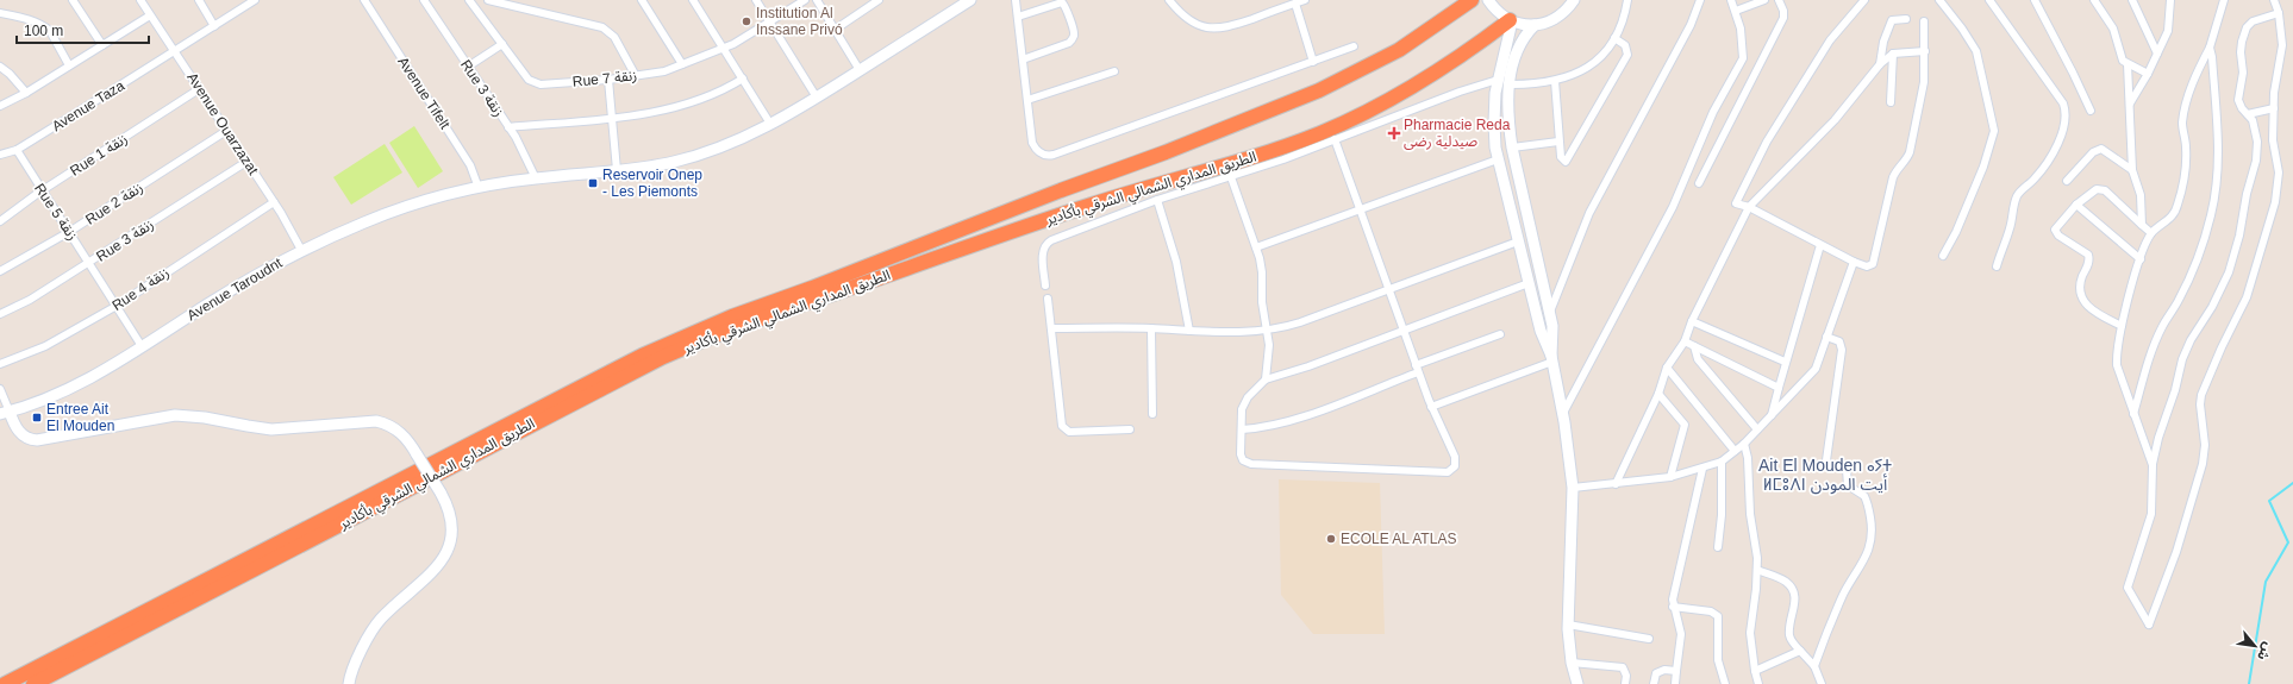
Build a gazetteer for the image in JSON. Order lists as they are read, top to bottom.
{
  "streets": {
    "highway": ["الطريق المداري الشمالي الشرقي بأكادير"],
    "street": [
      "Rue 7 زنقة",
      "Rue 3 زنقة",
      "Avenue Tifelt",
      "Avenue Taza",
      "Avenue Ouarzazat",
      "Rue 1 زنقة",
      "Rue 2 زنقة",
      "Rue 5 زنقة",
      "Rue 4 زنقة",
      "Avenue Taroudnt"
    ]
  },
  "crossings": [
    ["Rue 3 زنقة", "Avenue Ouarzazat"],
    ["Rue 3 زنقة", "Rue 5 زنقة"],
    ["Rue 3 زنقة", "Avenue Taroudnt"],
    ["Avenue Tifelt", "Avenue Taroudnt"],
    ["Avenue Taza", "Avenue Ouarzazat"],
    ["Avenue Taza", "Rue 5 زنقة"],
    ["Avenue Ouarzazat", "Rue 1 زنقة"],
    ["Avenue Ouarzazat", "Rue 2 زنقة"],
    ["Avenue Ouarzazat", "Rue 4 زنقة"],
    ["Avenue Ouarzazat", "Avenue Taroudnt"],
    ["Rue 1 زنقة", "Rue 5 زنقة"],
    ["Rue 2 زنقة", "Rue 5 زنقة"],
    ["Rue 5 زنقة", "Rue 4 زنقة"],
    ["Rue 5 زنقة", "Avenue Taroudnt"]
  ],
  "districts": ["Ait El Mouden ⴰⵢⵜ ⵍⵎⵓⴷⵏ أيت المودن"],
  "places": {
    "other": ["Institution Al Inssane Privó", "ECOLE AL ATLAS"],
    "health": ["Pharmacie Reda صيدلية رضى"],
    "transit": ["Reservoir Onep - Les Piemonts", "Entree Ait El Mouden"]
  },
  "scale_bar": "100 m",
  "north": "bottom right"
}
